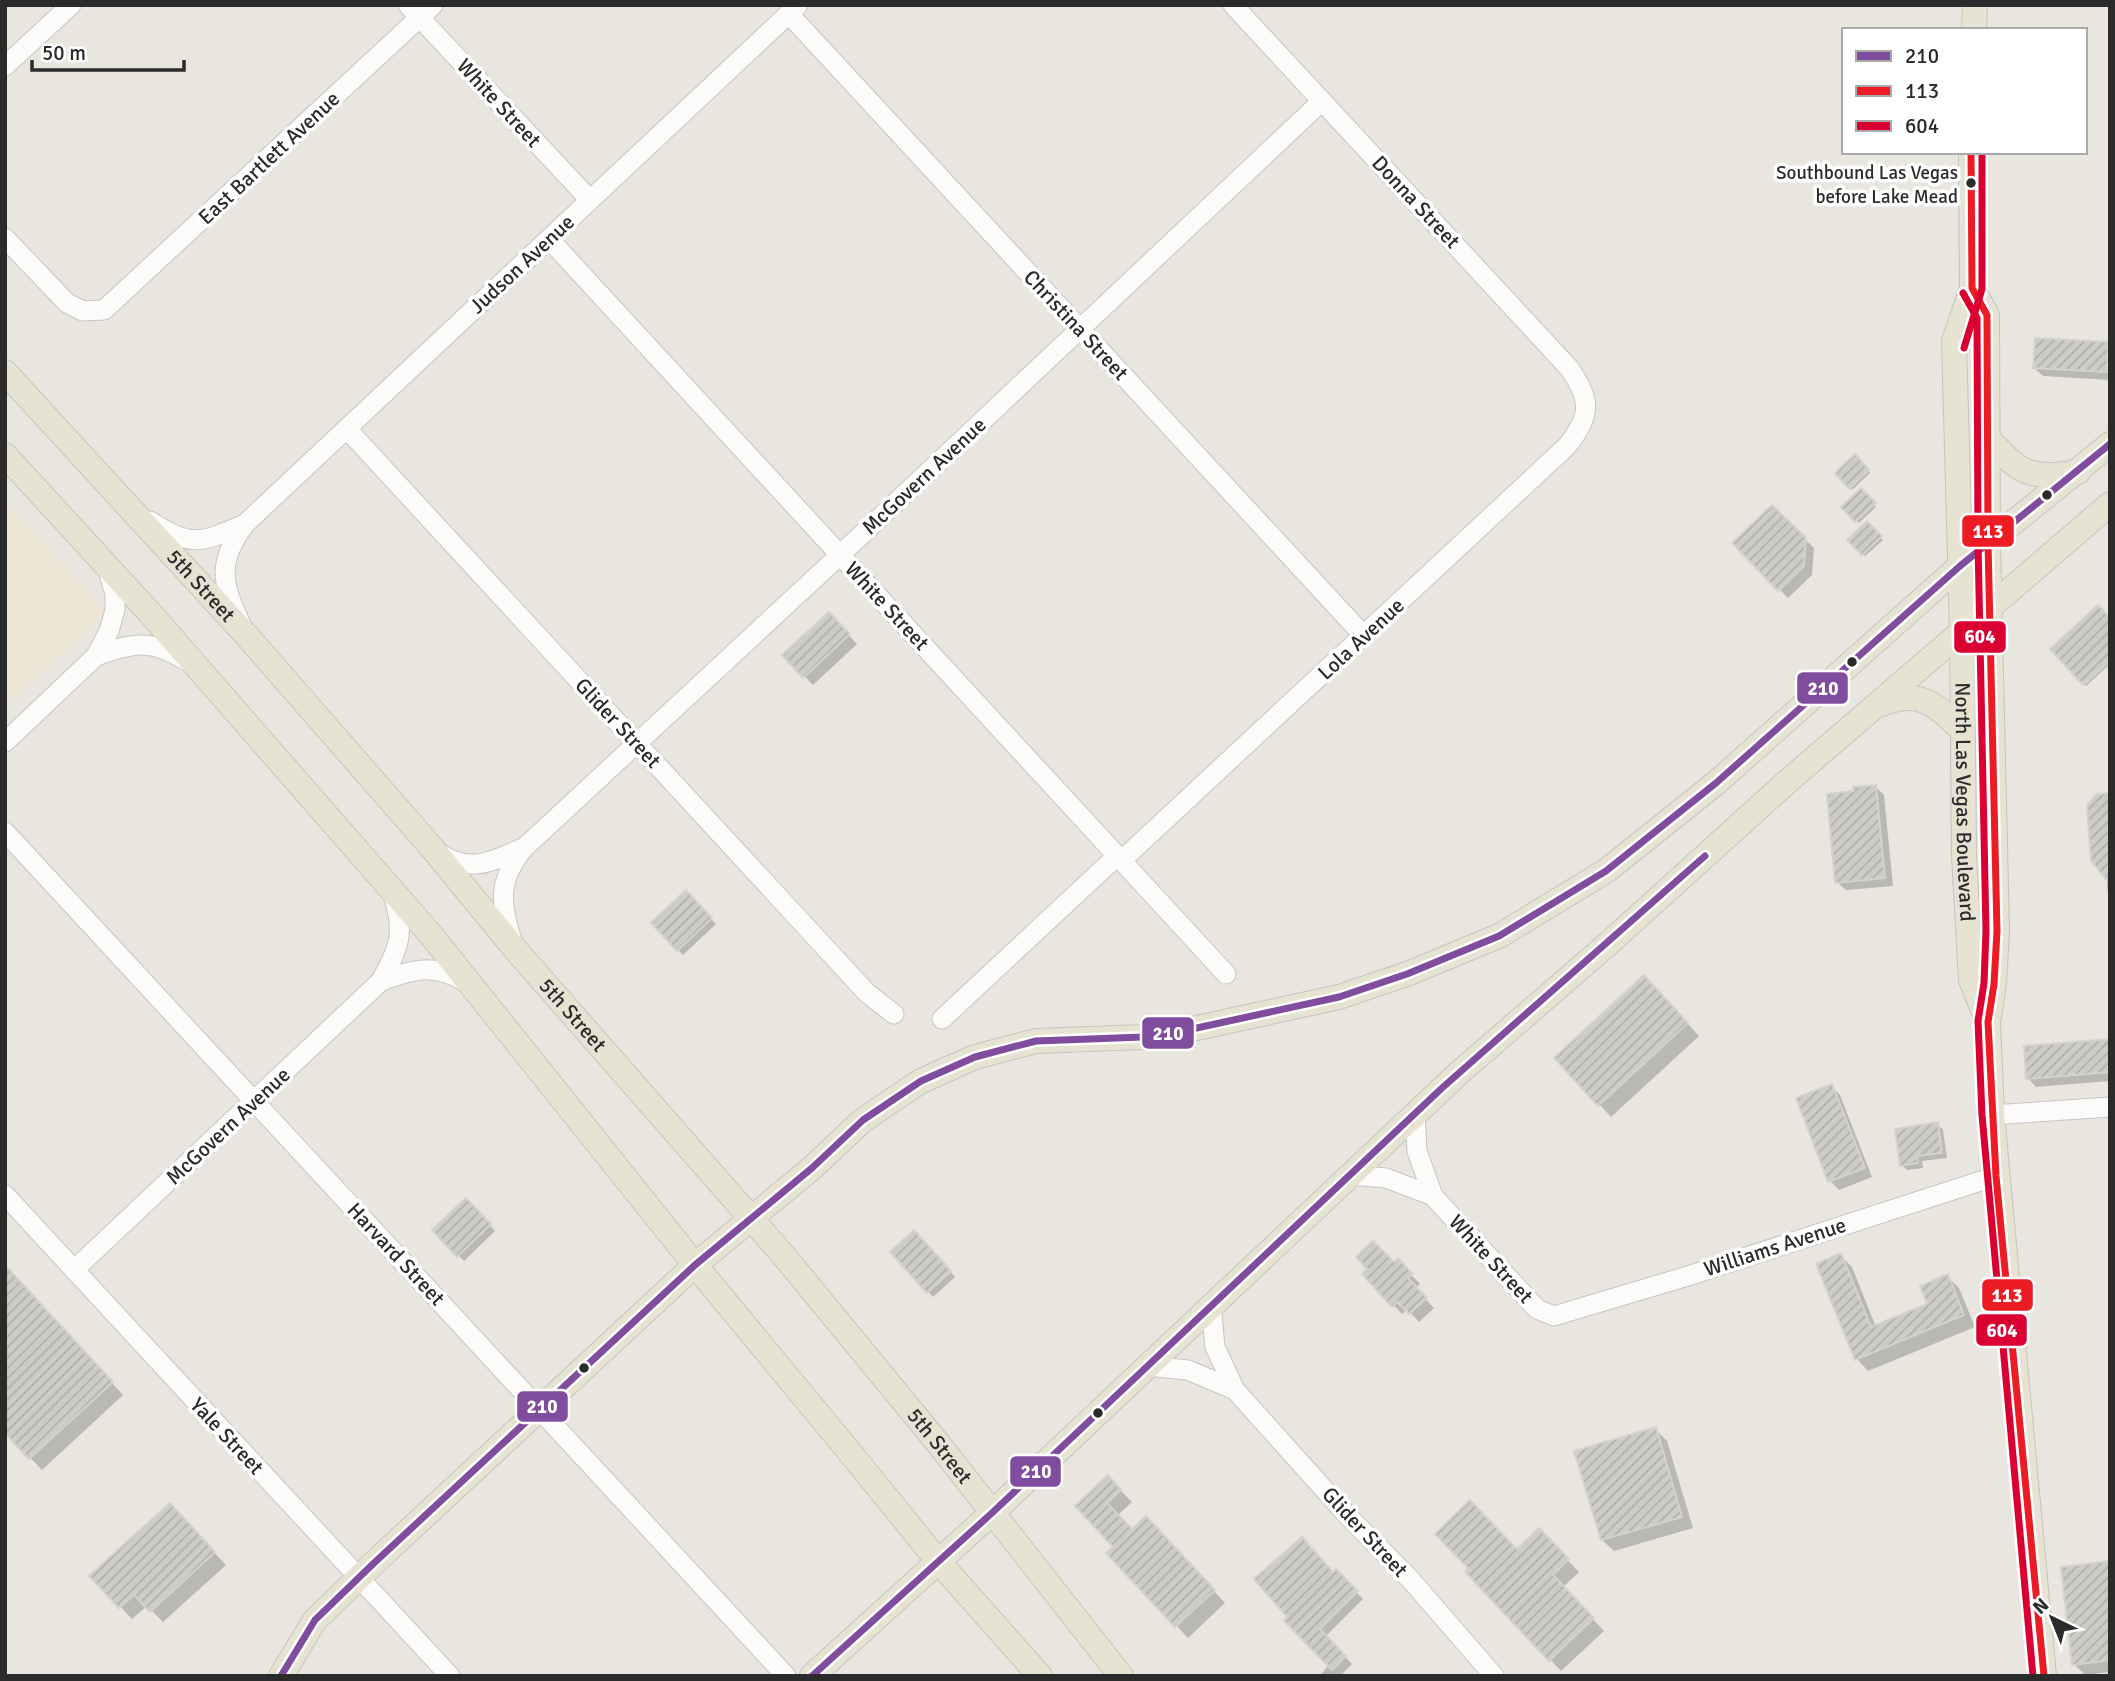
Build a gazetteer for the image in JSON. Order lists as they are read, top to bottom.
{
  "streets": {
    "main road": ["5th Street", "North Las Vegas Boulevard"],
    "street": [
      "White Street",
      "East Bartlett Avenue",
      "Donna Street",
      "Judson Avenue",
      "Christina Street",
      "McGovern Avenue",
      "Lola Avenue",
      "Glider Street",
      "Williams Avenue",
      "Harvard Street",
      "Yale Street"
    ]
  },
  "crossings": [
    ["White Street", "East Bartlett Avenue"],
    ["White Street", "Judson Avenue"],
    ["White Street", "McGovern Avenue"],
    ["White Street", "Lola Avenue"],
    ["White Street", "Williams Avenue"],
    ["Donna Street", "McGovern Avenue"],
    ["Donna Street", "Lola Avenue"],
    ["Judson Avenue", "Christina Street"],
    ["Judson Avenue", "5th Street"],
    ["Judson Avenue", "Glider Street"],
    ["Christina Street", "McGovern Avenue"],
    ["Christina Street", "Lola Avenue"],
    ["McGovern Avenue", "5th Street"],
    ["McGovern Avenue", "Glider Street"],
    ["McGovern Avenue", "Harvard Street"],
    ["McGovern Avenue", "Yale Street"],
    ["North Las Vegas Boulevard", "Williams Avenue"]
  ],
  "places": ["Southbound Las Vegas before Lake Mead"],
  "lines": ["transit line 113", "transit line 604", "transit line 210"],
  "legend": ["210", "113", "604"],
  "scale_bar": "50 m",
  "north": "top left"
}
